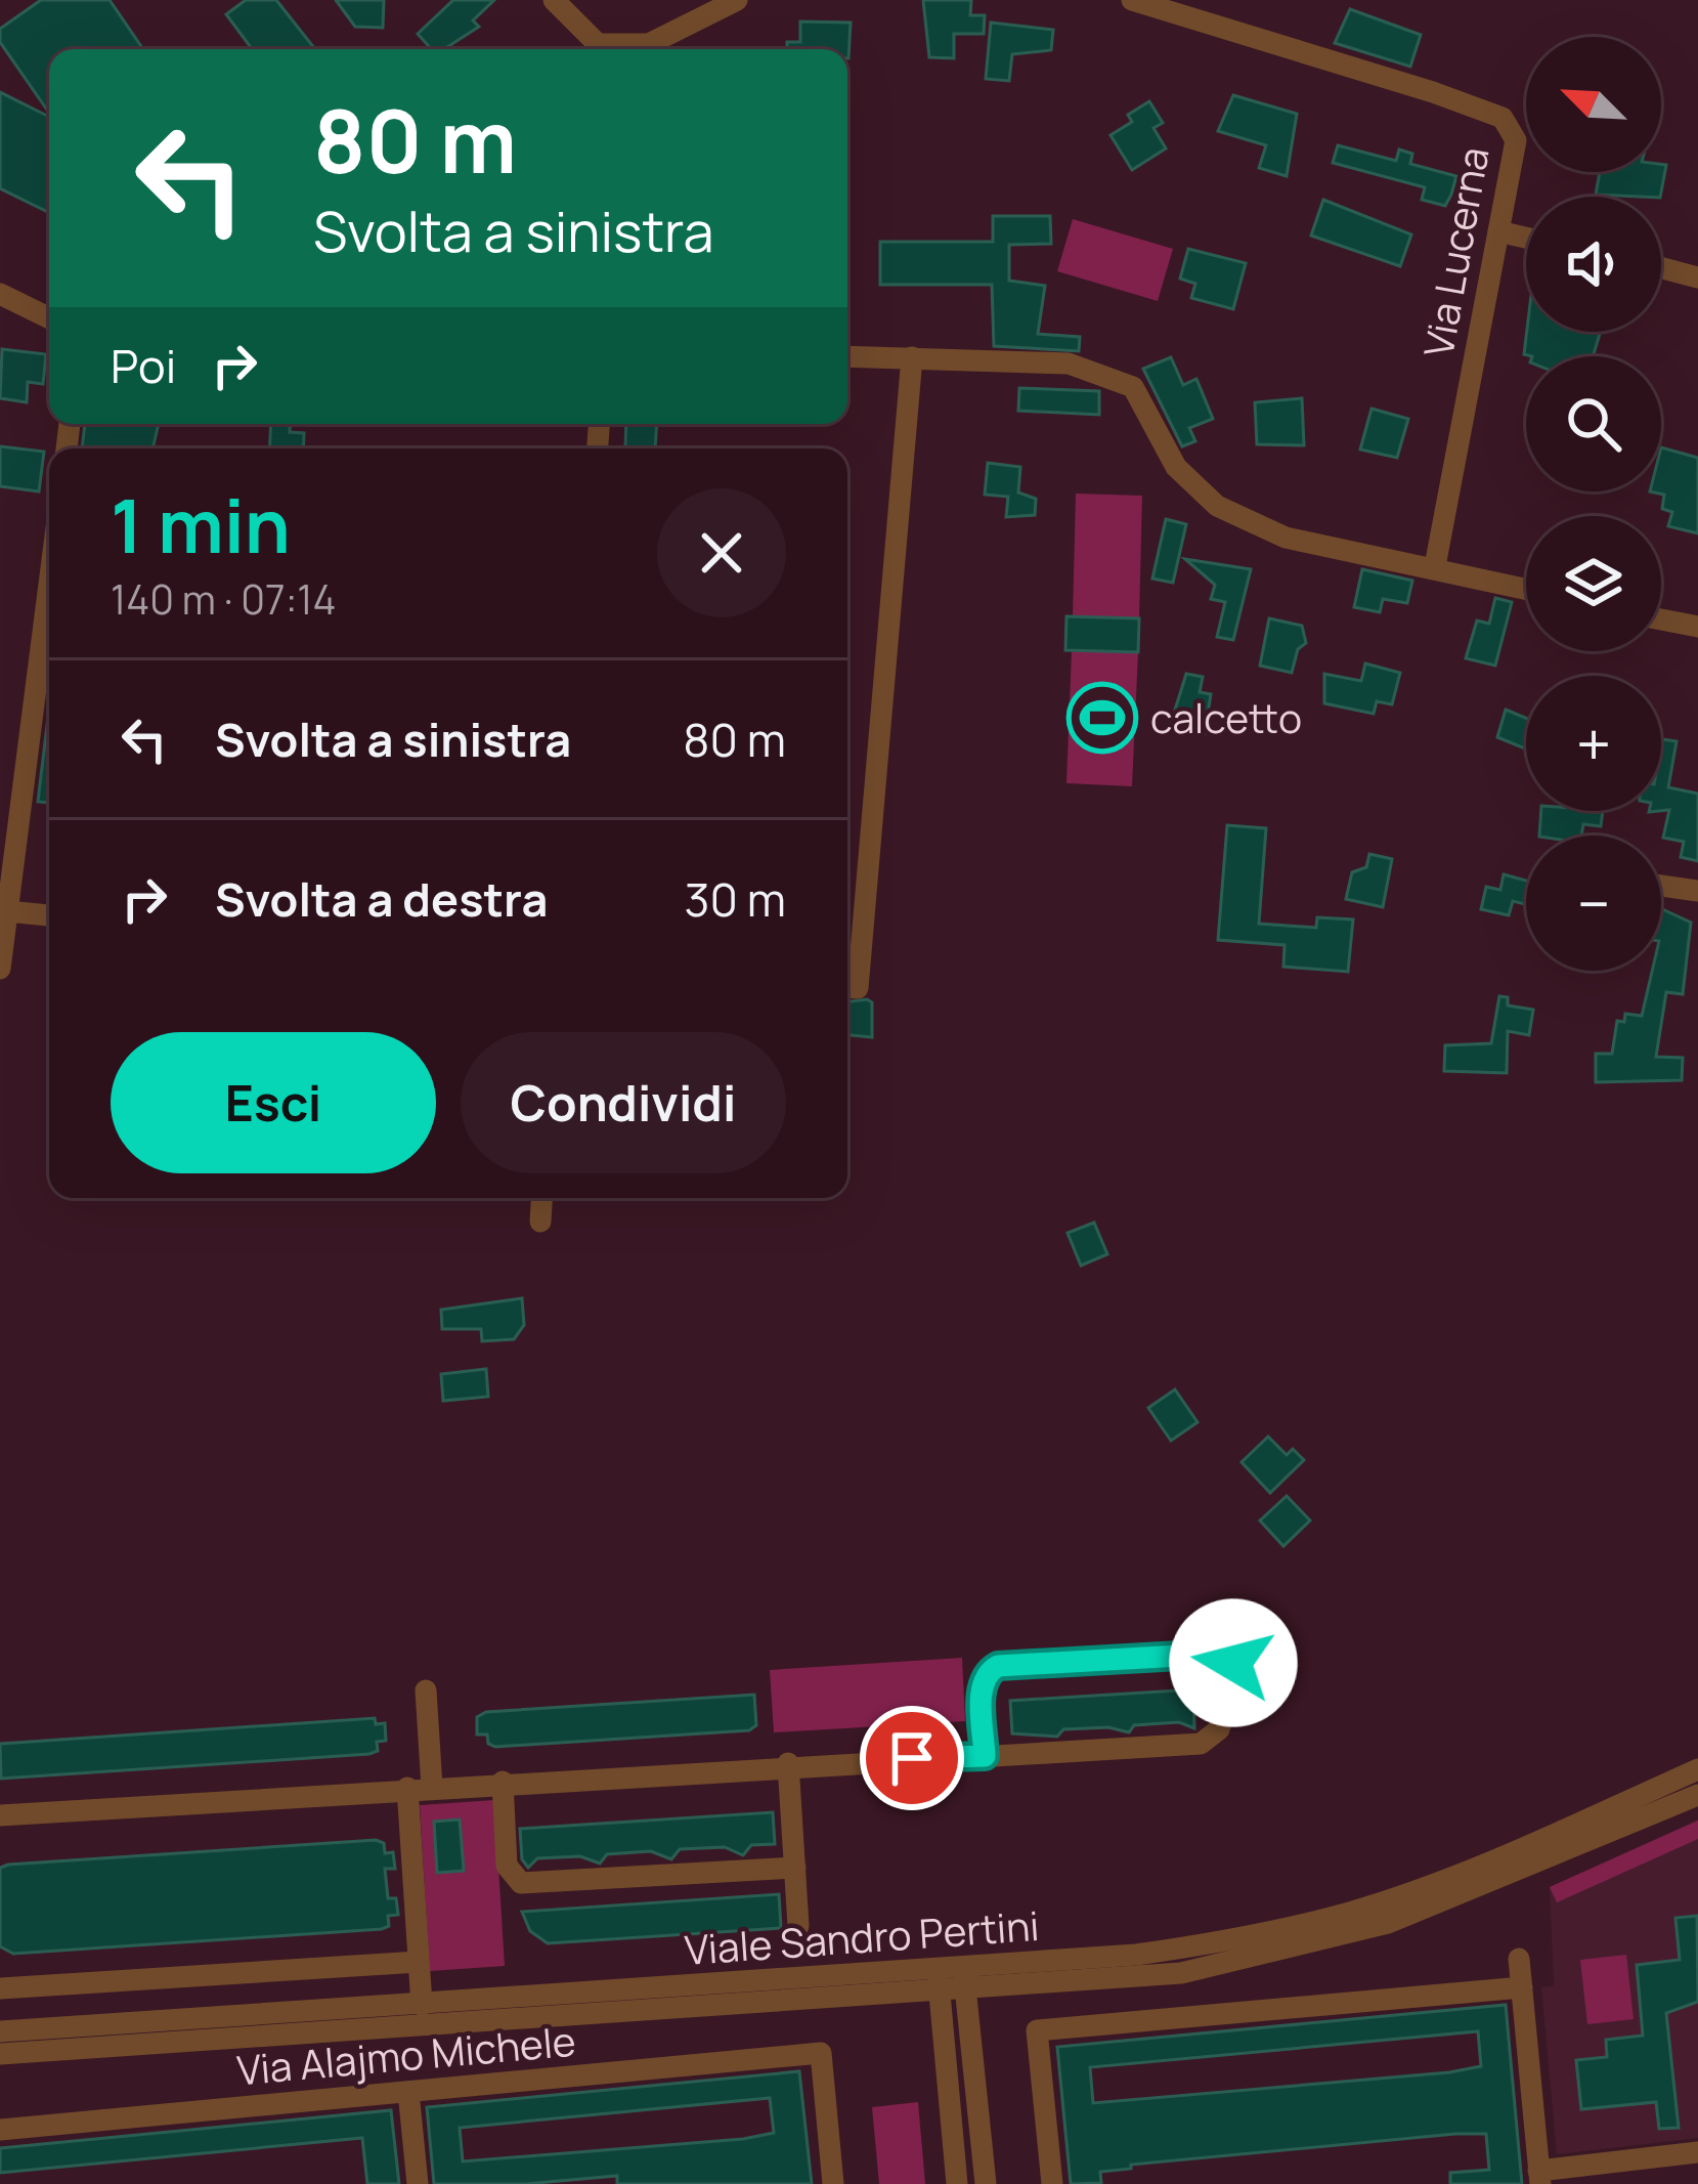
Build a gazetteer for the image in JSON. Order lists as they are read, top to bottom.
{
  "streets": {
    "street": ["Via Lucerna", "Viale Sandro Pertini", "Via Alajmo Michele"]
  },
  "places": {
    "sports": ["calcetto"]
  },
  "north": "top left",
  "page": {
    "map_buttons": ["+", "−"],
    "turn": ["80 m", "Svolta a sinistra"],
    "then": "Poi",
    "heading": ["1 min", "140 m · 07:14"],
    "list": [
      {
        "name": "Svolta a sinistra",
        "value": "80 m"
      },
      {
        "name": "Svolta a destra",
        "value": "30 m"
      }
    ],
    "buttons": ["Esci", "Condividi"]
  }
}
